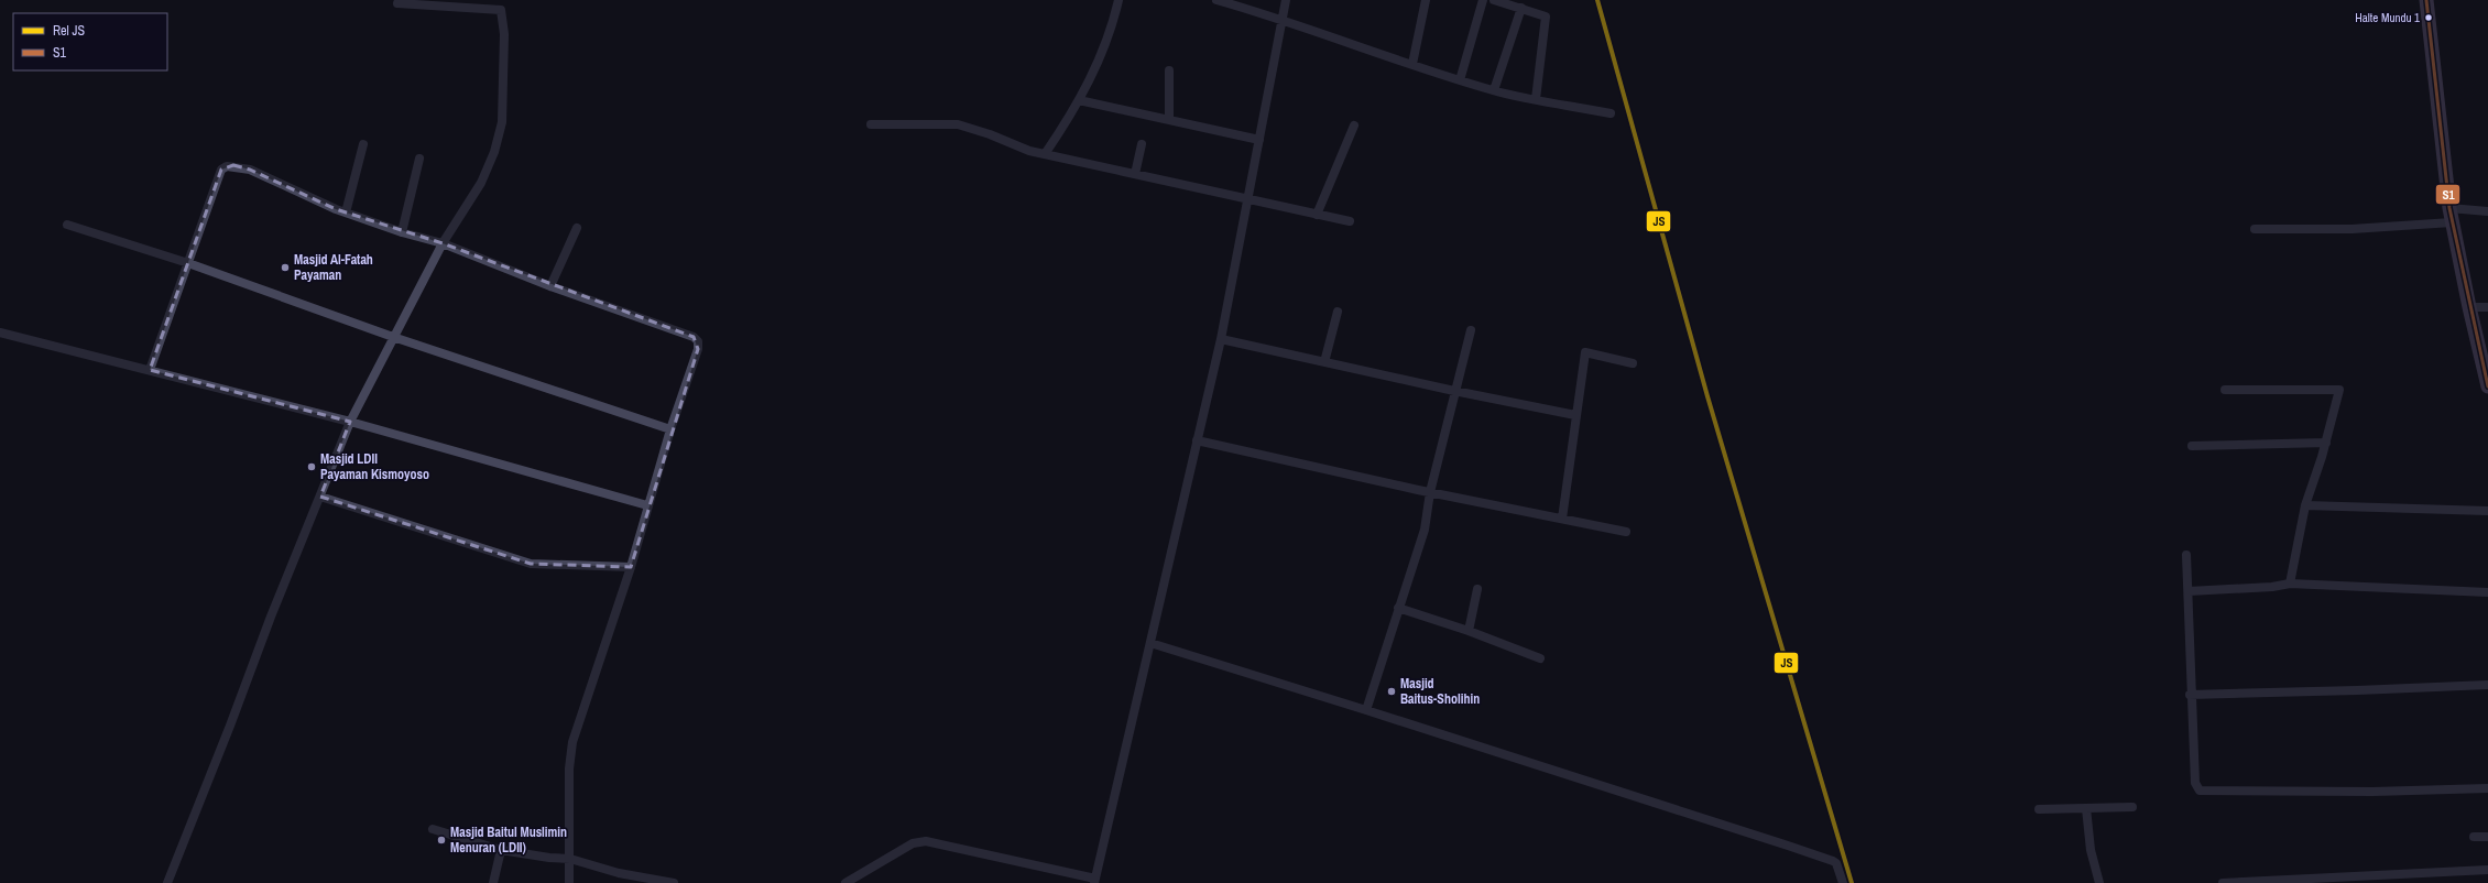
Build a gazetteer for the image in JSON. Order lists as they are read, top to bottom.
{
  "places": [
    "Halte Mundu 1",
    "Masjid Al-Fatah Payaman",
    "Masjid LDII Payaman Kismoyoso",
    "Masjid Baitus-Sholihin",
    "Masjid Baitul Muslimin Menuran (LDII)"
  ],
  "lines": ["rail line JS", "transit line S1"],
  "legend": ["Rel JS", "S1"]
}
